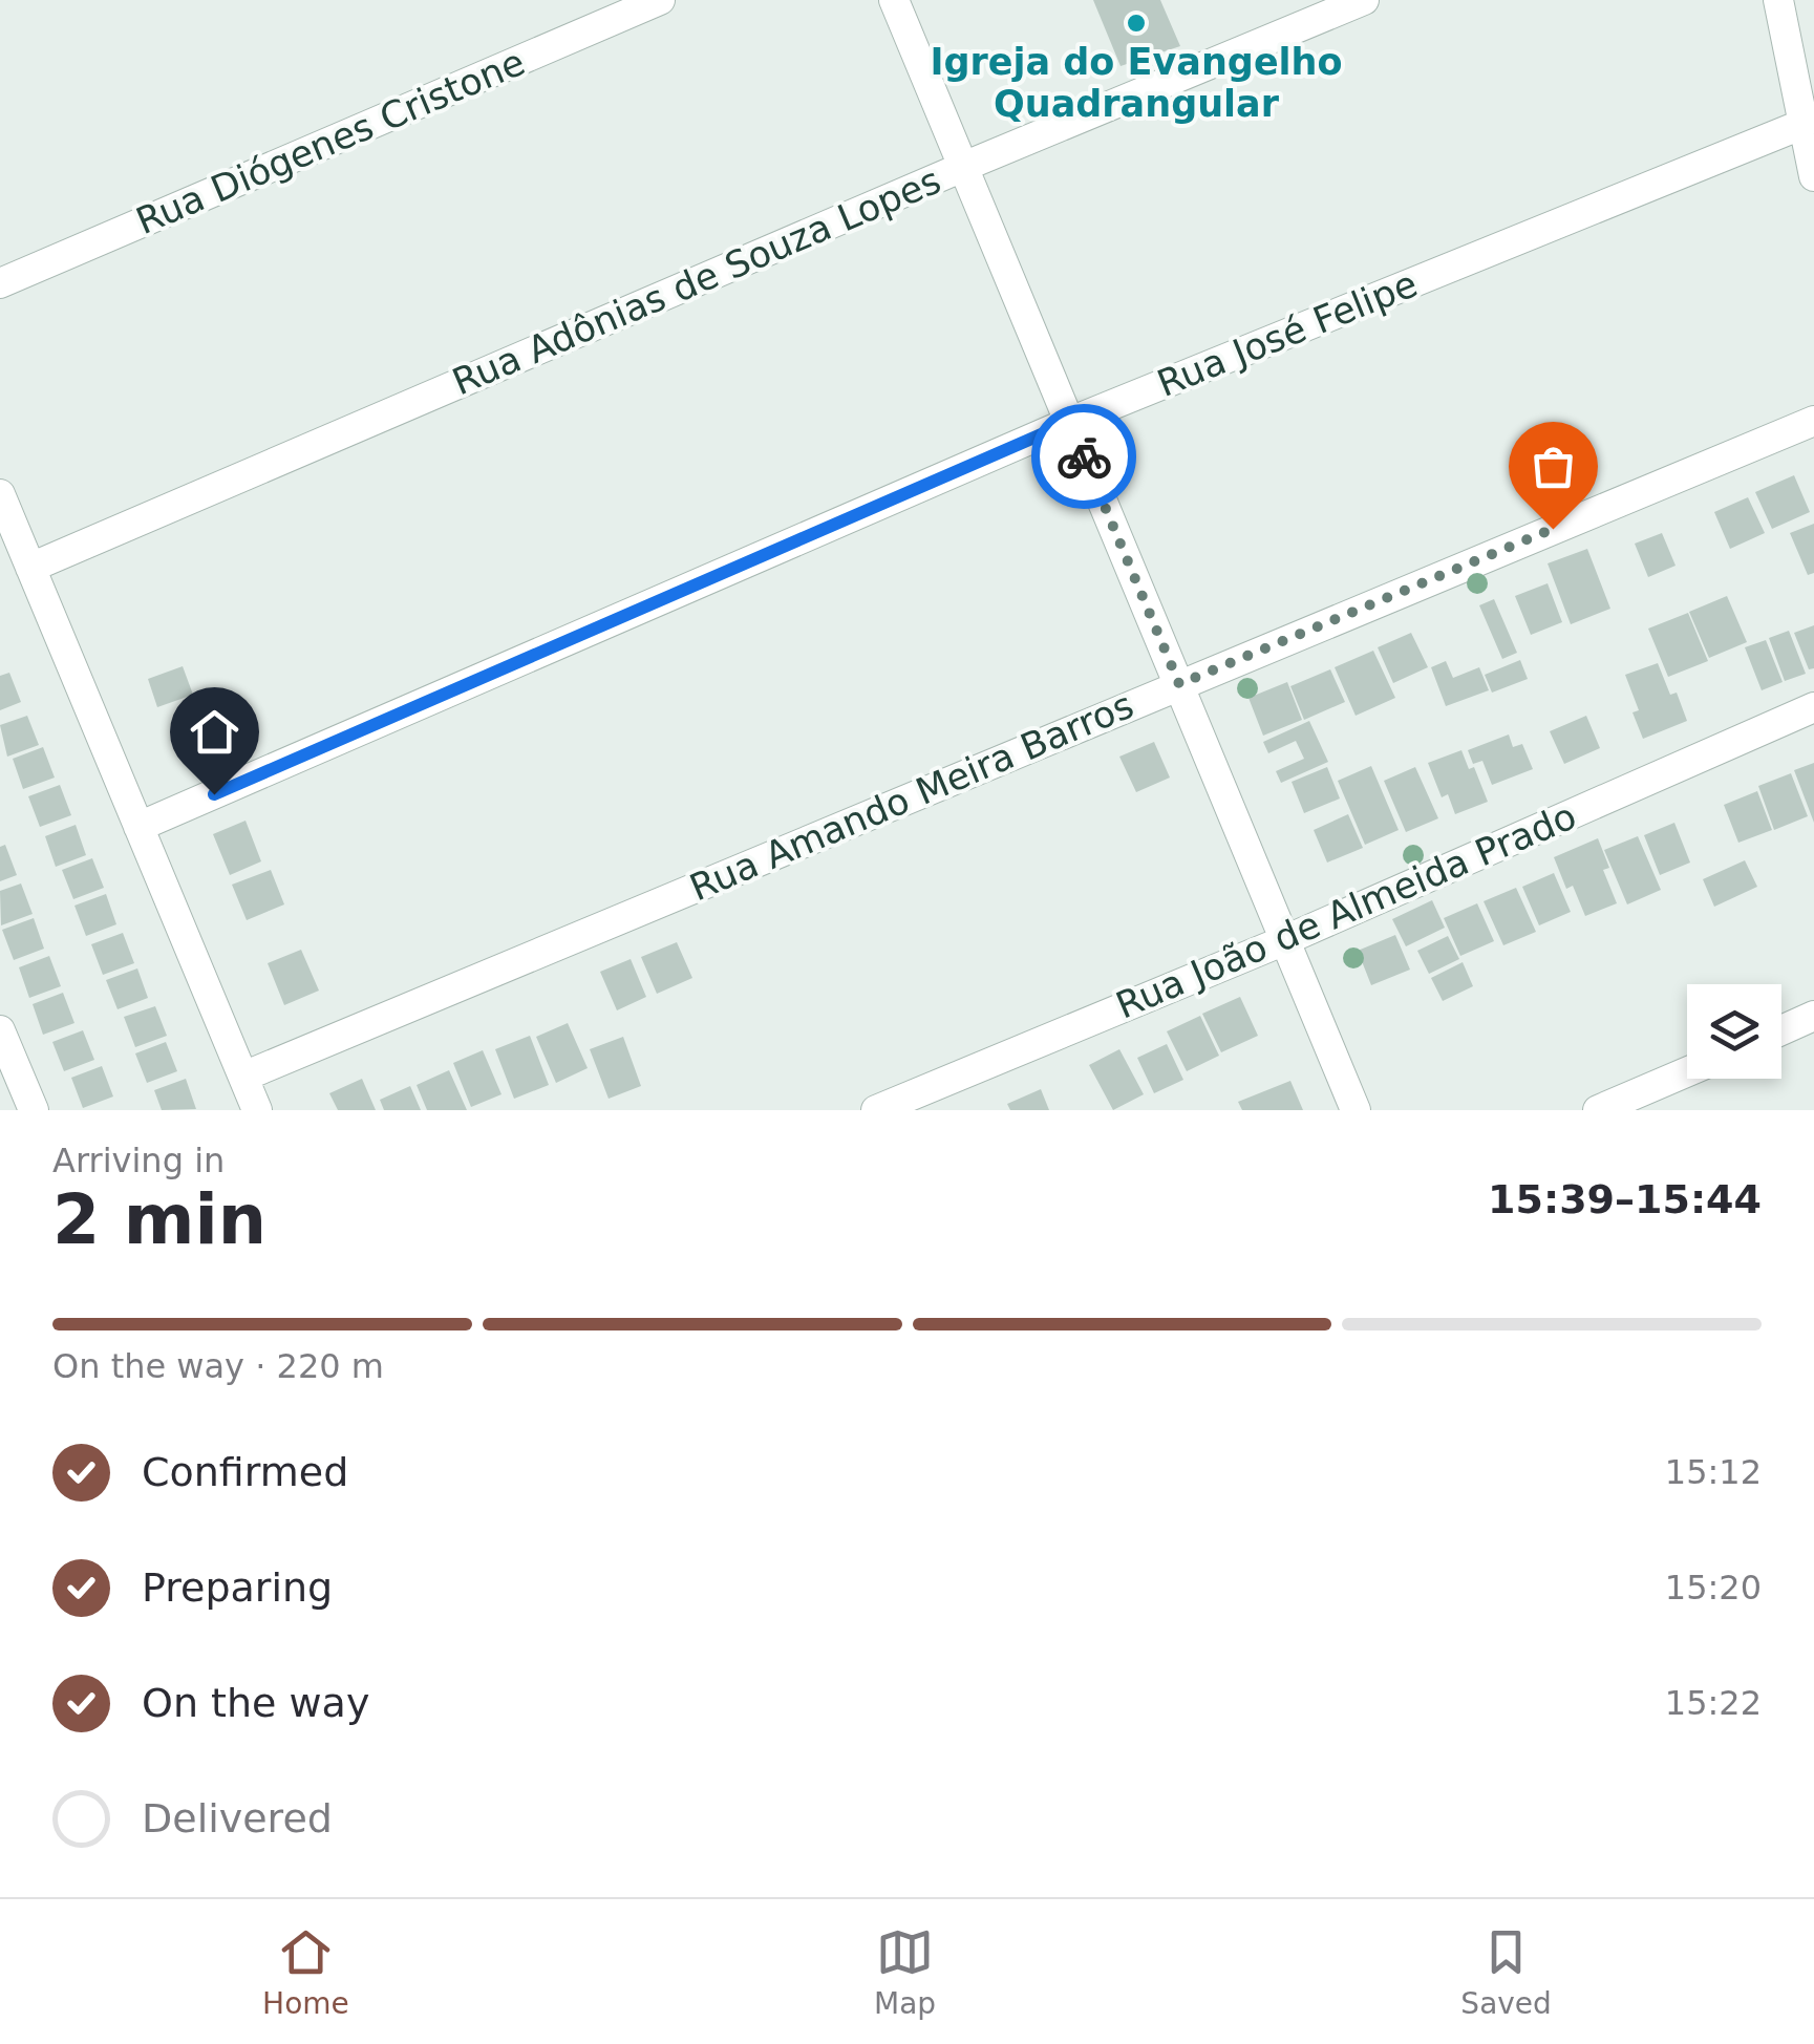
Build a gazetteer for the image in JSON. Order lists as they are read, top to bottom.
{
  "streets": {
    "street": [
      "Rua Diógenes Cristone",
      "Rua Adônias de Souza Lopes",
      "Rua José Felipe",
      "Rua Amando Meira Barros",
      "Rua João de Almeida Prado"
    ]
  },
  "places": ["Igreja do Evangelho Quadrangular"],
  "page": {
    "heading": ["2 min", "Arriving in", "15:39–15:44"],
    "bar": "On the way · 220 m",
    "list": [
      ["Confirmed", "15:12"],
      ["Preparing", "15:20"],
      ["On the way", "15:22"],
      "Delivered"
    ],
    "tabs": ["Home", "Map", "Saved"]
  }
}
